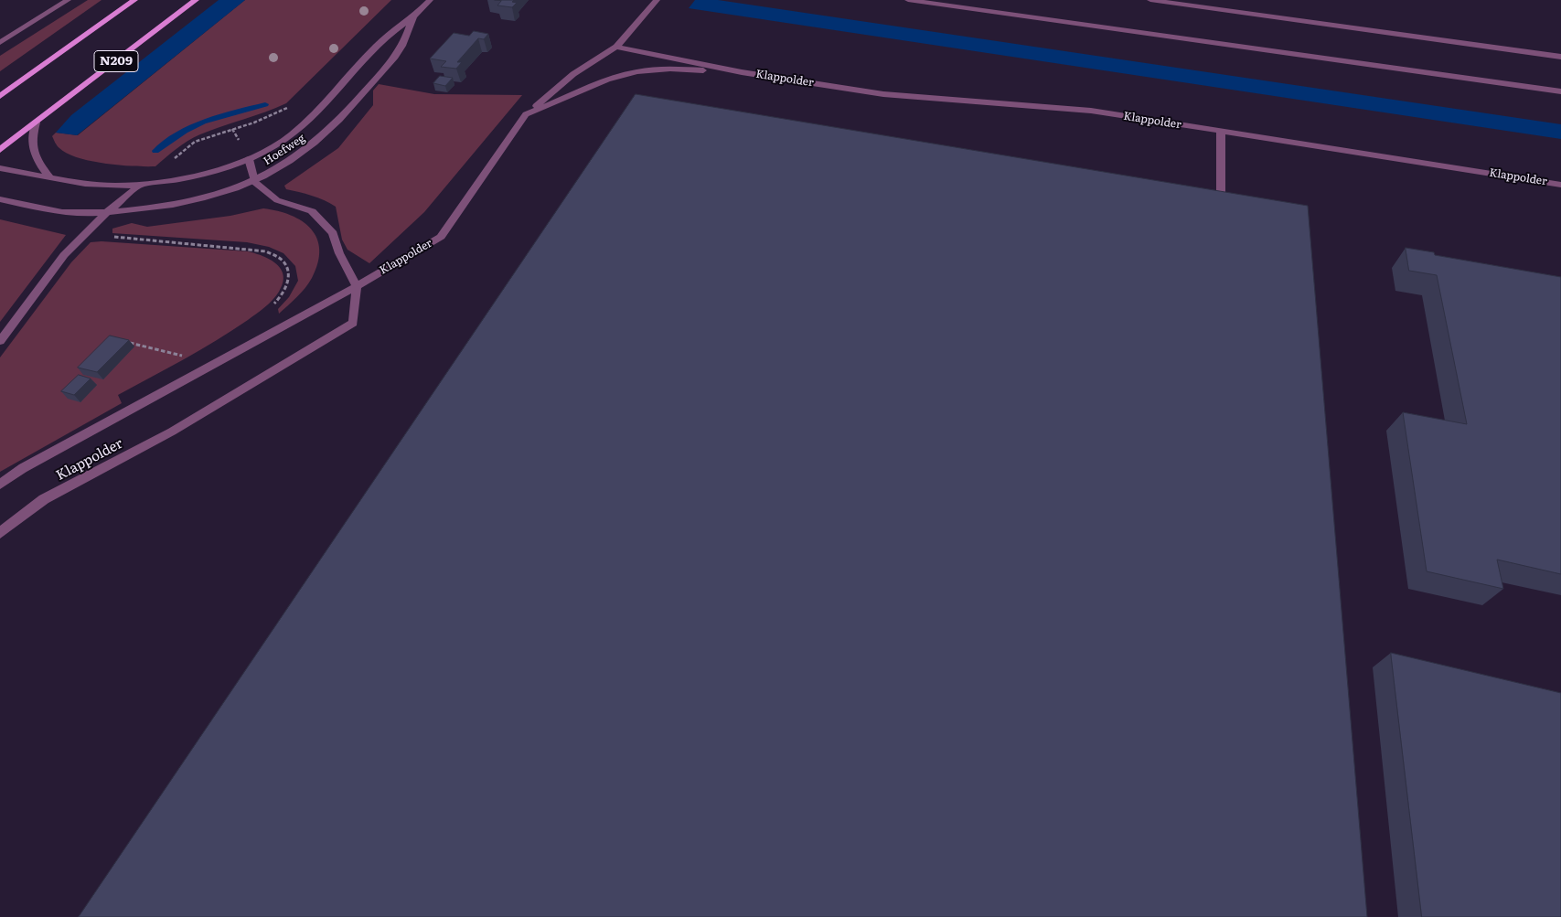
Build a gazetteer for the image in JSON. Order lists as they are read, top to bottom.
{
  "streets": {
    "main road": ["N209"],
    "street": ["Klappolder", "Hoefweg"]
  }
}
